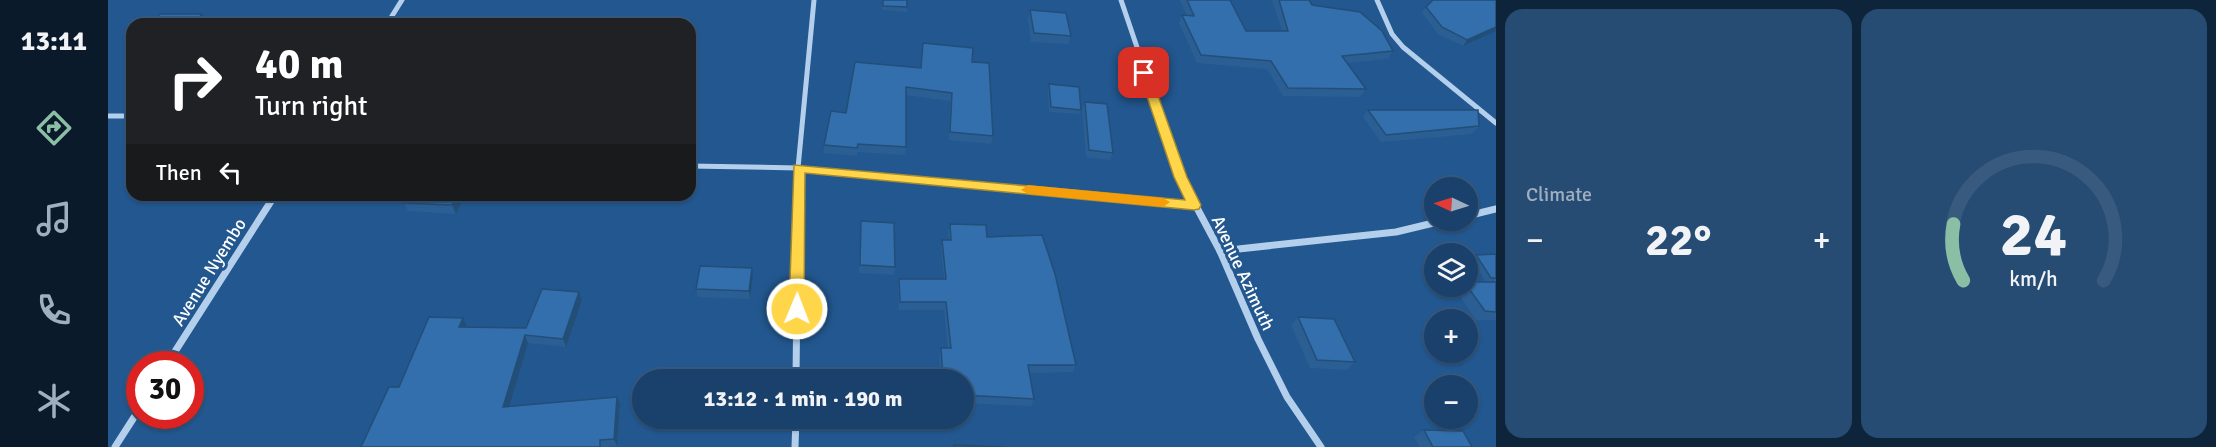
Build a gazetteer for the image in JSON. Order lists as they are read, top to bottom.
{
  "streets": {
    "street": ["Avenue Nyembo", "Avenue Azimuth"]
  },
  "north": "left",
  "page": {
    "tabs": "13:11",
    "tile": "Climate",
    "turn": ["40 m", "Turn right"],
    "then": "Then",
    "map_buttons": ["+", "−"],
    "heat": ["−", "22°", "+"],
    "limit": "30",
    "trip": "13:12 · 1 min · 190 m",
    "gauge": ["24", "km/h"]
  }
}
